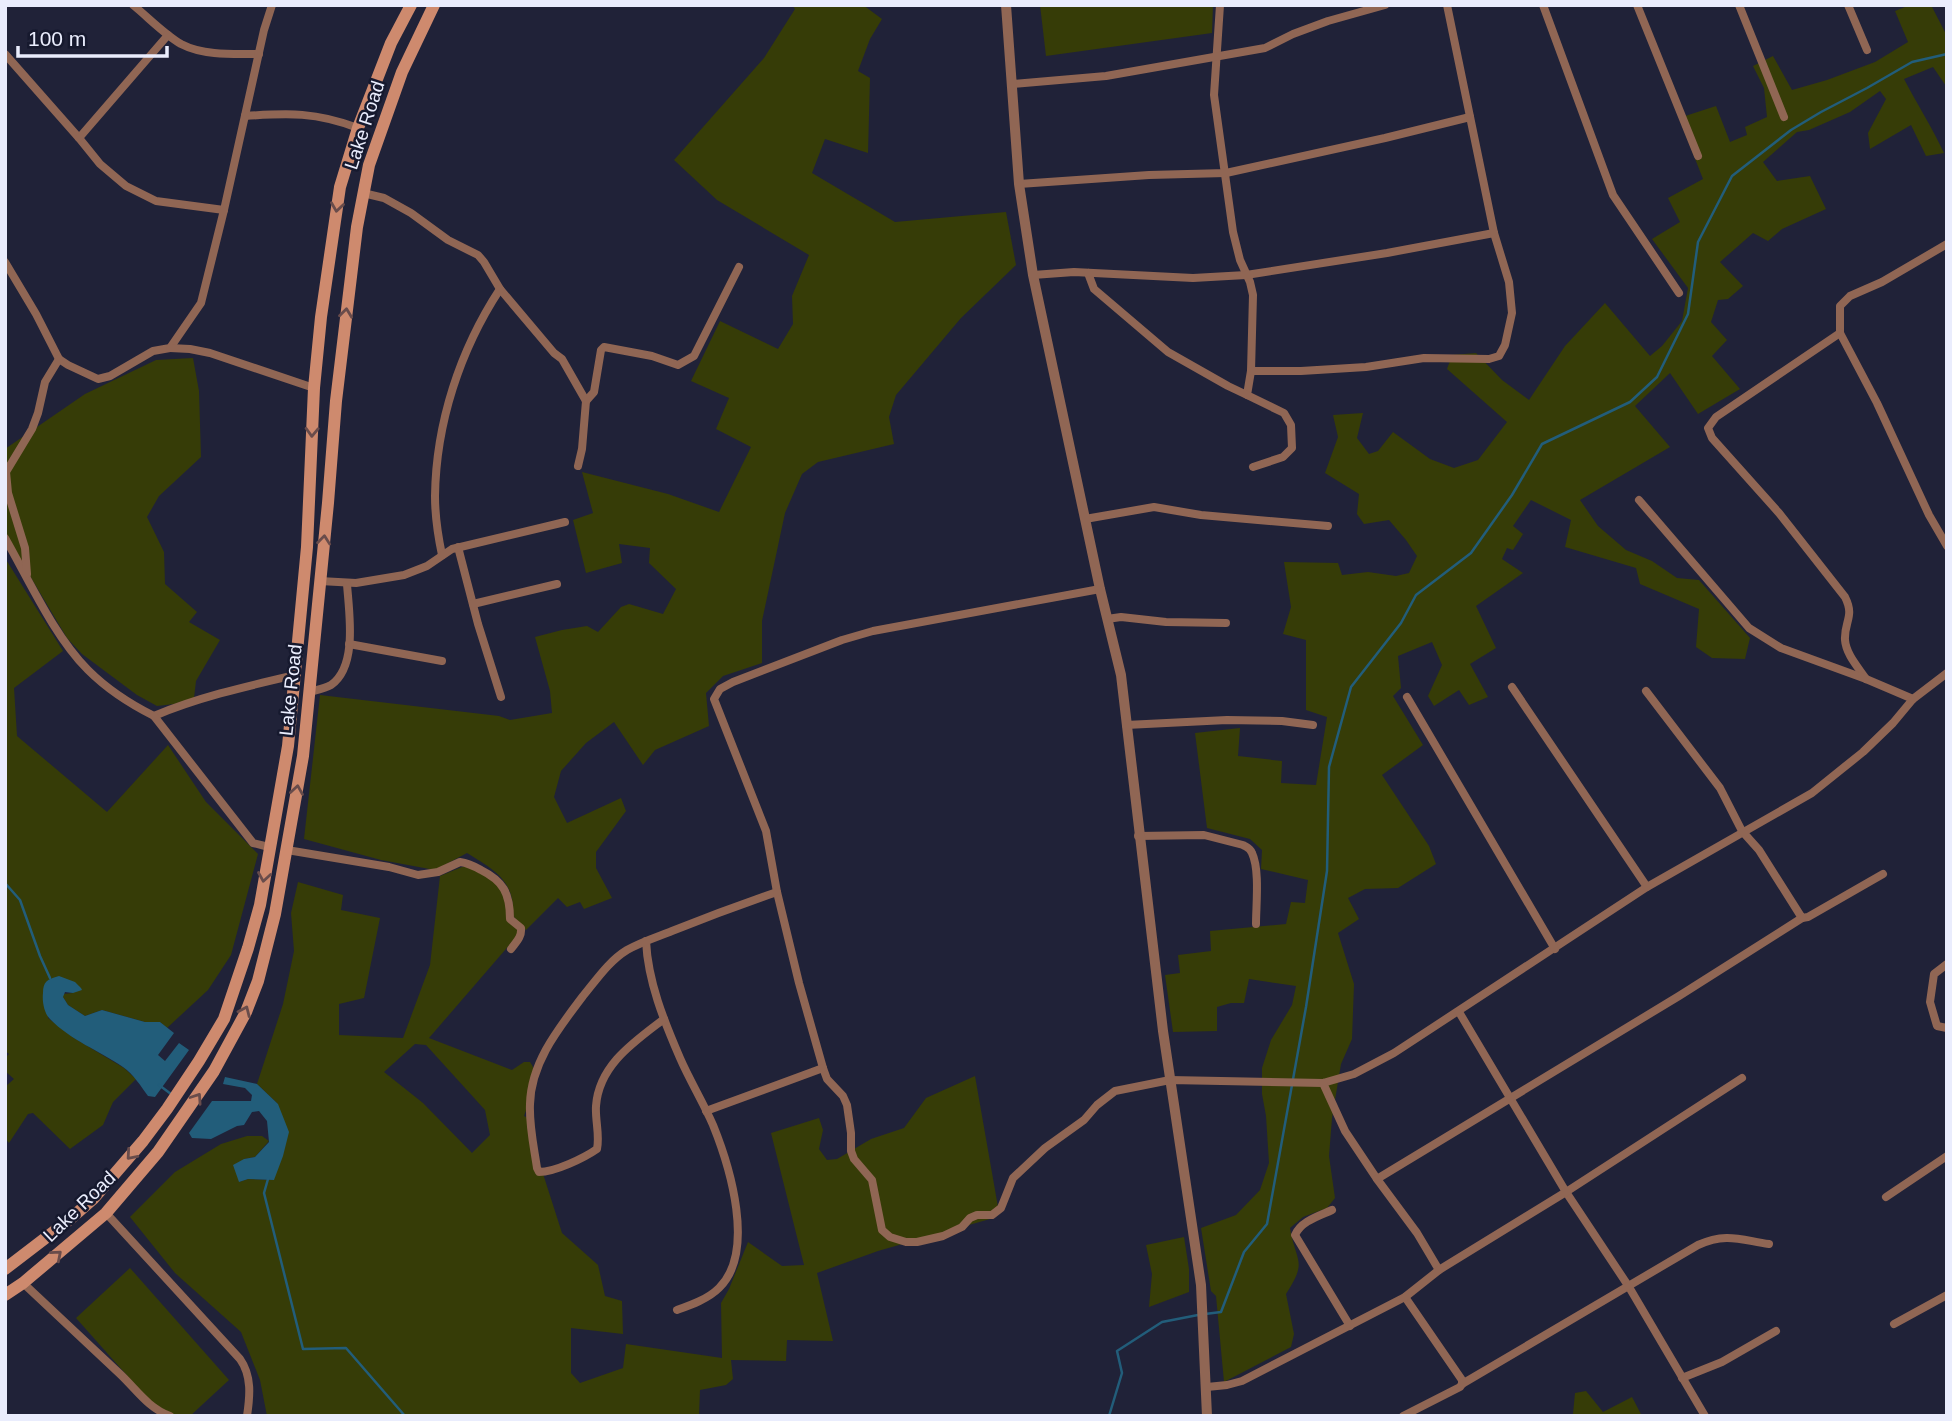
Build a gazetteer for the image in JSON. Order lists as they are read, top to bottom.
{
  "streets": {
    "main road": ["Lake Road"]
  },
  "scale_bar": "100 m"
}
